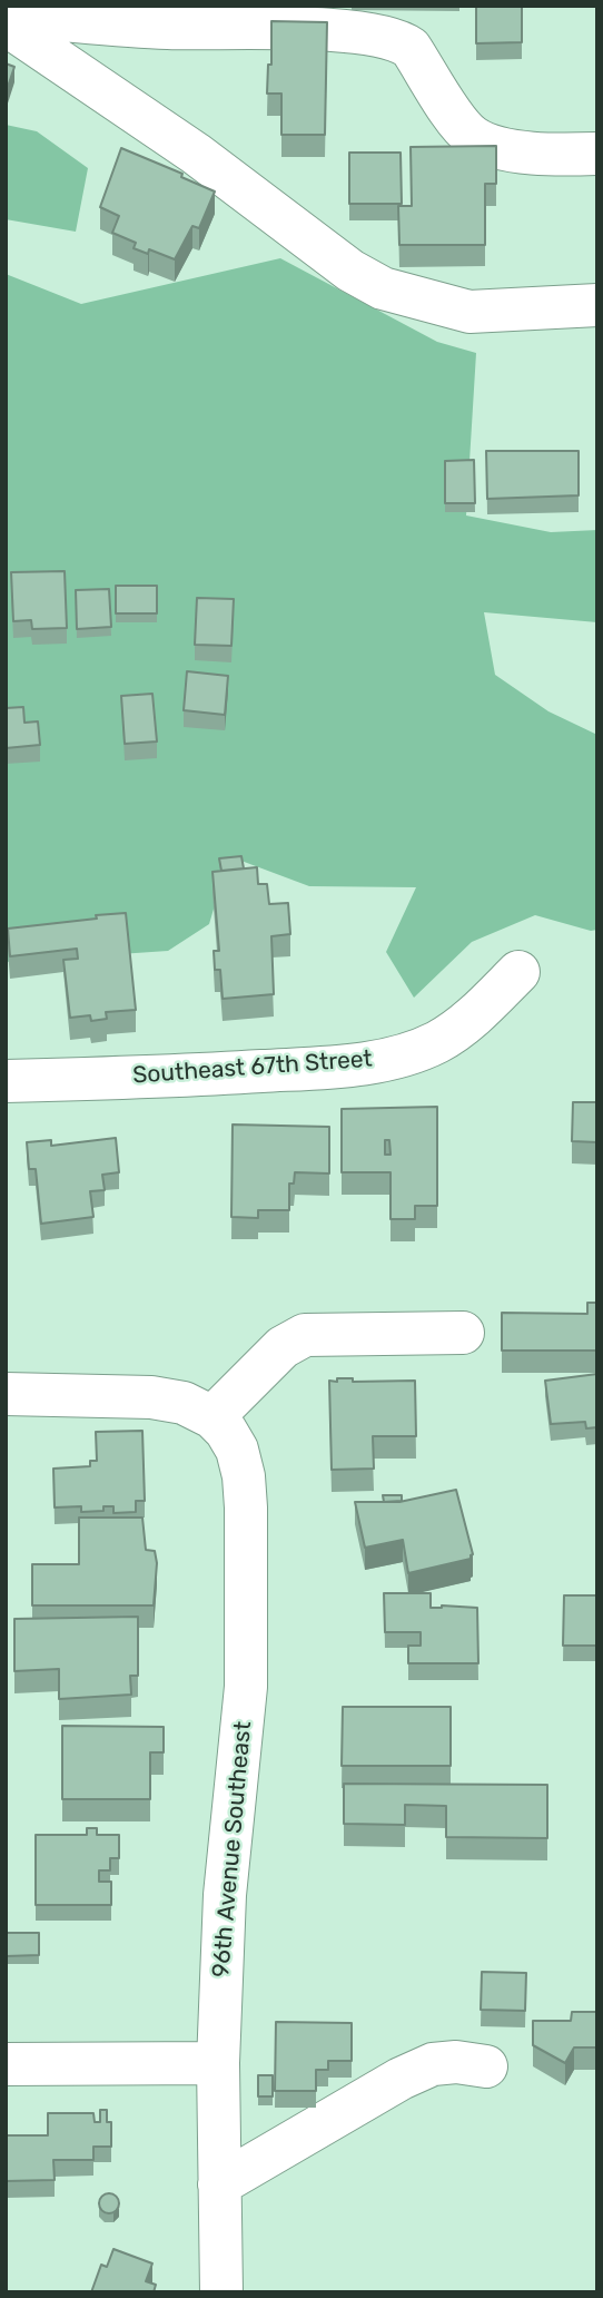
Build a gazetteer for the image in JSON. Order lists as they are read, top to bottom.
{
  "streets": {
    "street": ["Southeast 67th Street", "96th Avenue Southeast"]
  }
}
